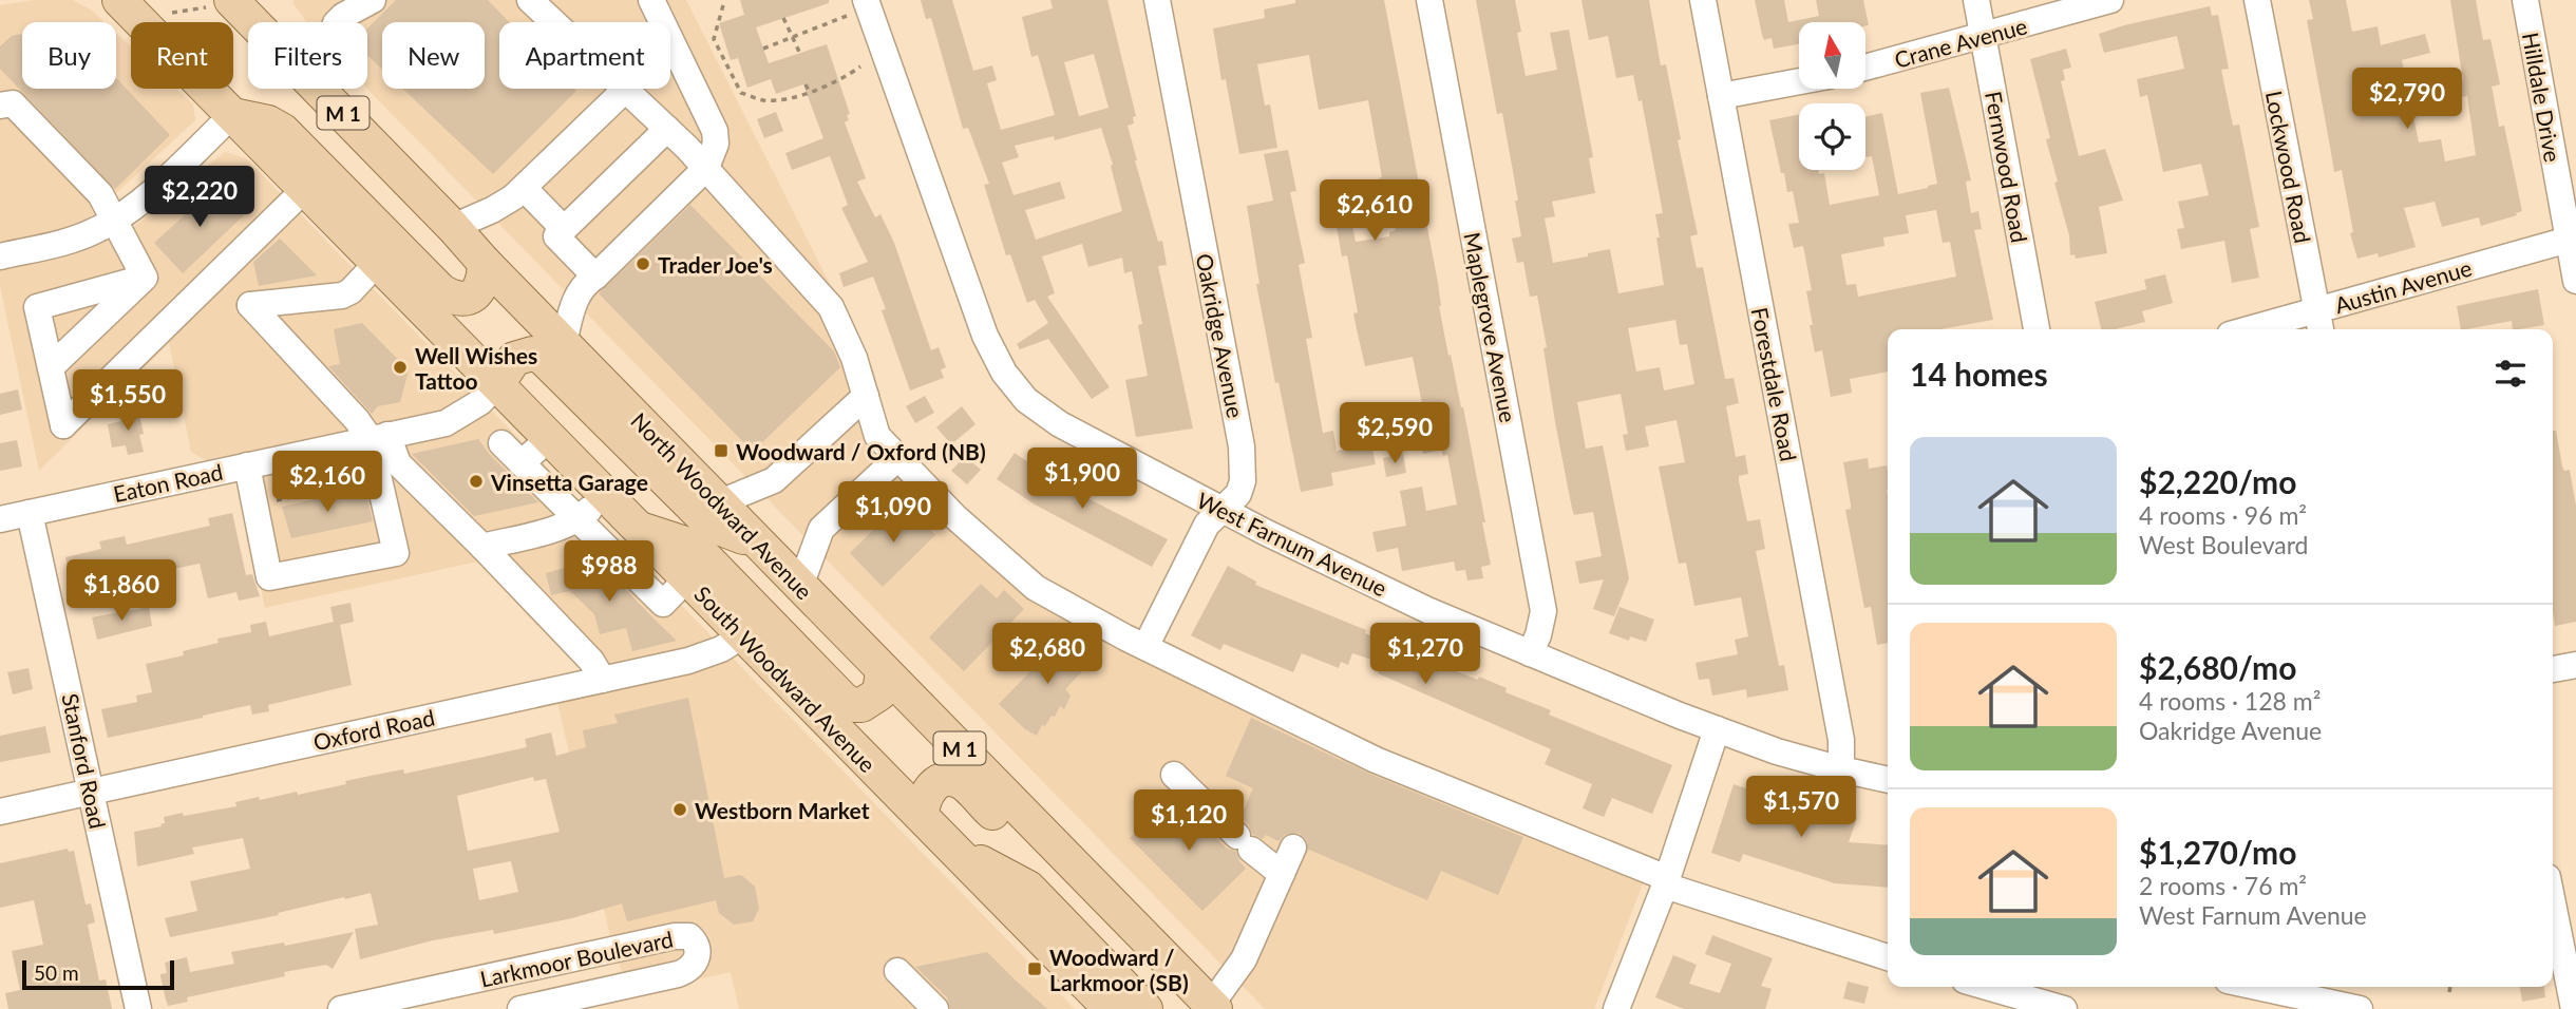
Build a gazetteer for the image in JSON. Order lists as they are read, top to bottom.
{
  "streets": {
    "main road": ["M 1", "North Woodward Avenue", "South Woodward Avenue"],
    "street": [
      "Crane Avenue",
      "Hilldale Drive",
      "Fernwood Road",
      "Lockwood Road",
      "Austin Avenue",
      "Maplegrove Avenue",
      "Oakridge Avenue",
      "Forestdale Road",
      "Eaton Road",
      "West Farnum Avenue",
      "Oxford Road",
      "Stanford Road",
      "Larkmoor Boulevard"
    ]
  },
  "crossings": [
    ["Crane Avenue", "Fernwood Road"],
    ["Hilldale Drive", "Austin Avenue"],
    ["Lockwood Road", "Austin Avenue"],
    ["Maplegrove Avenue", "West Farnum Avenue"],
    ["Oakridge Avenue", "West Farnum Avenue"],
    ["Forestdale Road", "West Farnum Avenue"],
    ["Eaton Road", "South Woodward Avenue"],
    ["Eaton Road", "Stanford Road"],
    ["South Woodward Avenue", "Oxford Road"],
    ["Oxford Road", "Stanford Road"]
  ],
  "places": {
    "other": [
      "Trader Joe's",
      "Well Wishes Tattoo",
      "Vinsetta Garage",
      "Westborn Market"
    ],
    "transit": ["Woodward / Oxford (NB)", "Woodward / Larkmoor (SB)"]
  },
  "scale_bar": "50 m",
  "north": "top",
  "page": {
    "chip": [
      "Buy",
      "Rent",
      "Filters",
      "New",
      "Apartment"
    ],
    "price": [
      "$2,790",
      "$2,220",
      "$2,610",
      "$1,550",
      "$2,590",
      "$1,900",
      "$2,160",
      "$1,090",
      "$988",
      "$1,860",
      "$2,680",
      "$1,270",
      "$1,570",
      "$1,120"
    ],
    "heading": "14 homes",
    "list": [
      {
        "name": "$2,220/mo",
        "note": "4 rooms · 96 m² · West Boulevard"
      },
      {
        "name": "$2,680/mo",
        "note": "4 rooms · 128 m² · Oakridge Avenue"
      },
      {
        "name": "$1,270/mo",
        "note": "2 rooms · 76 m² · West Farnum Avenue"
      }
    ],
    "scale": "50 m"
  }
}
